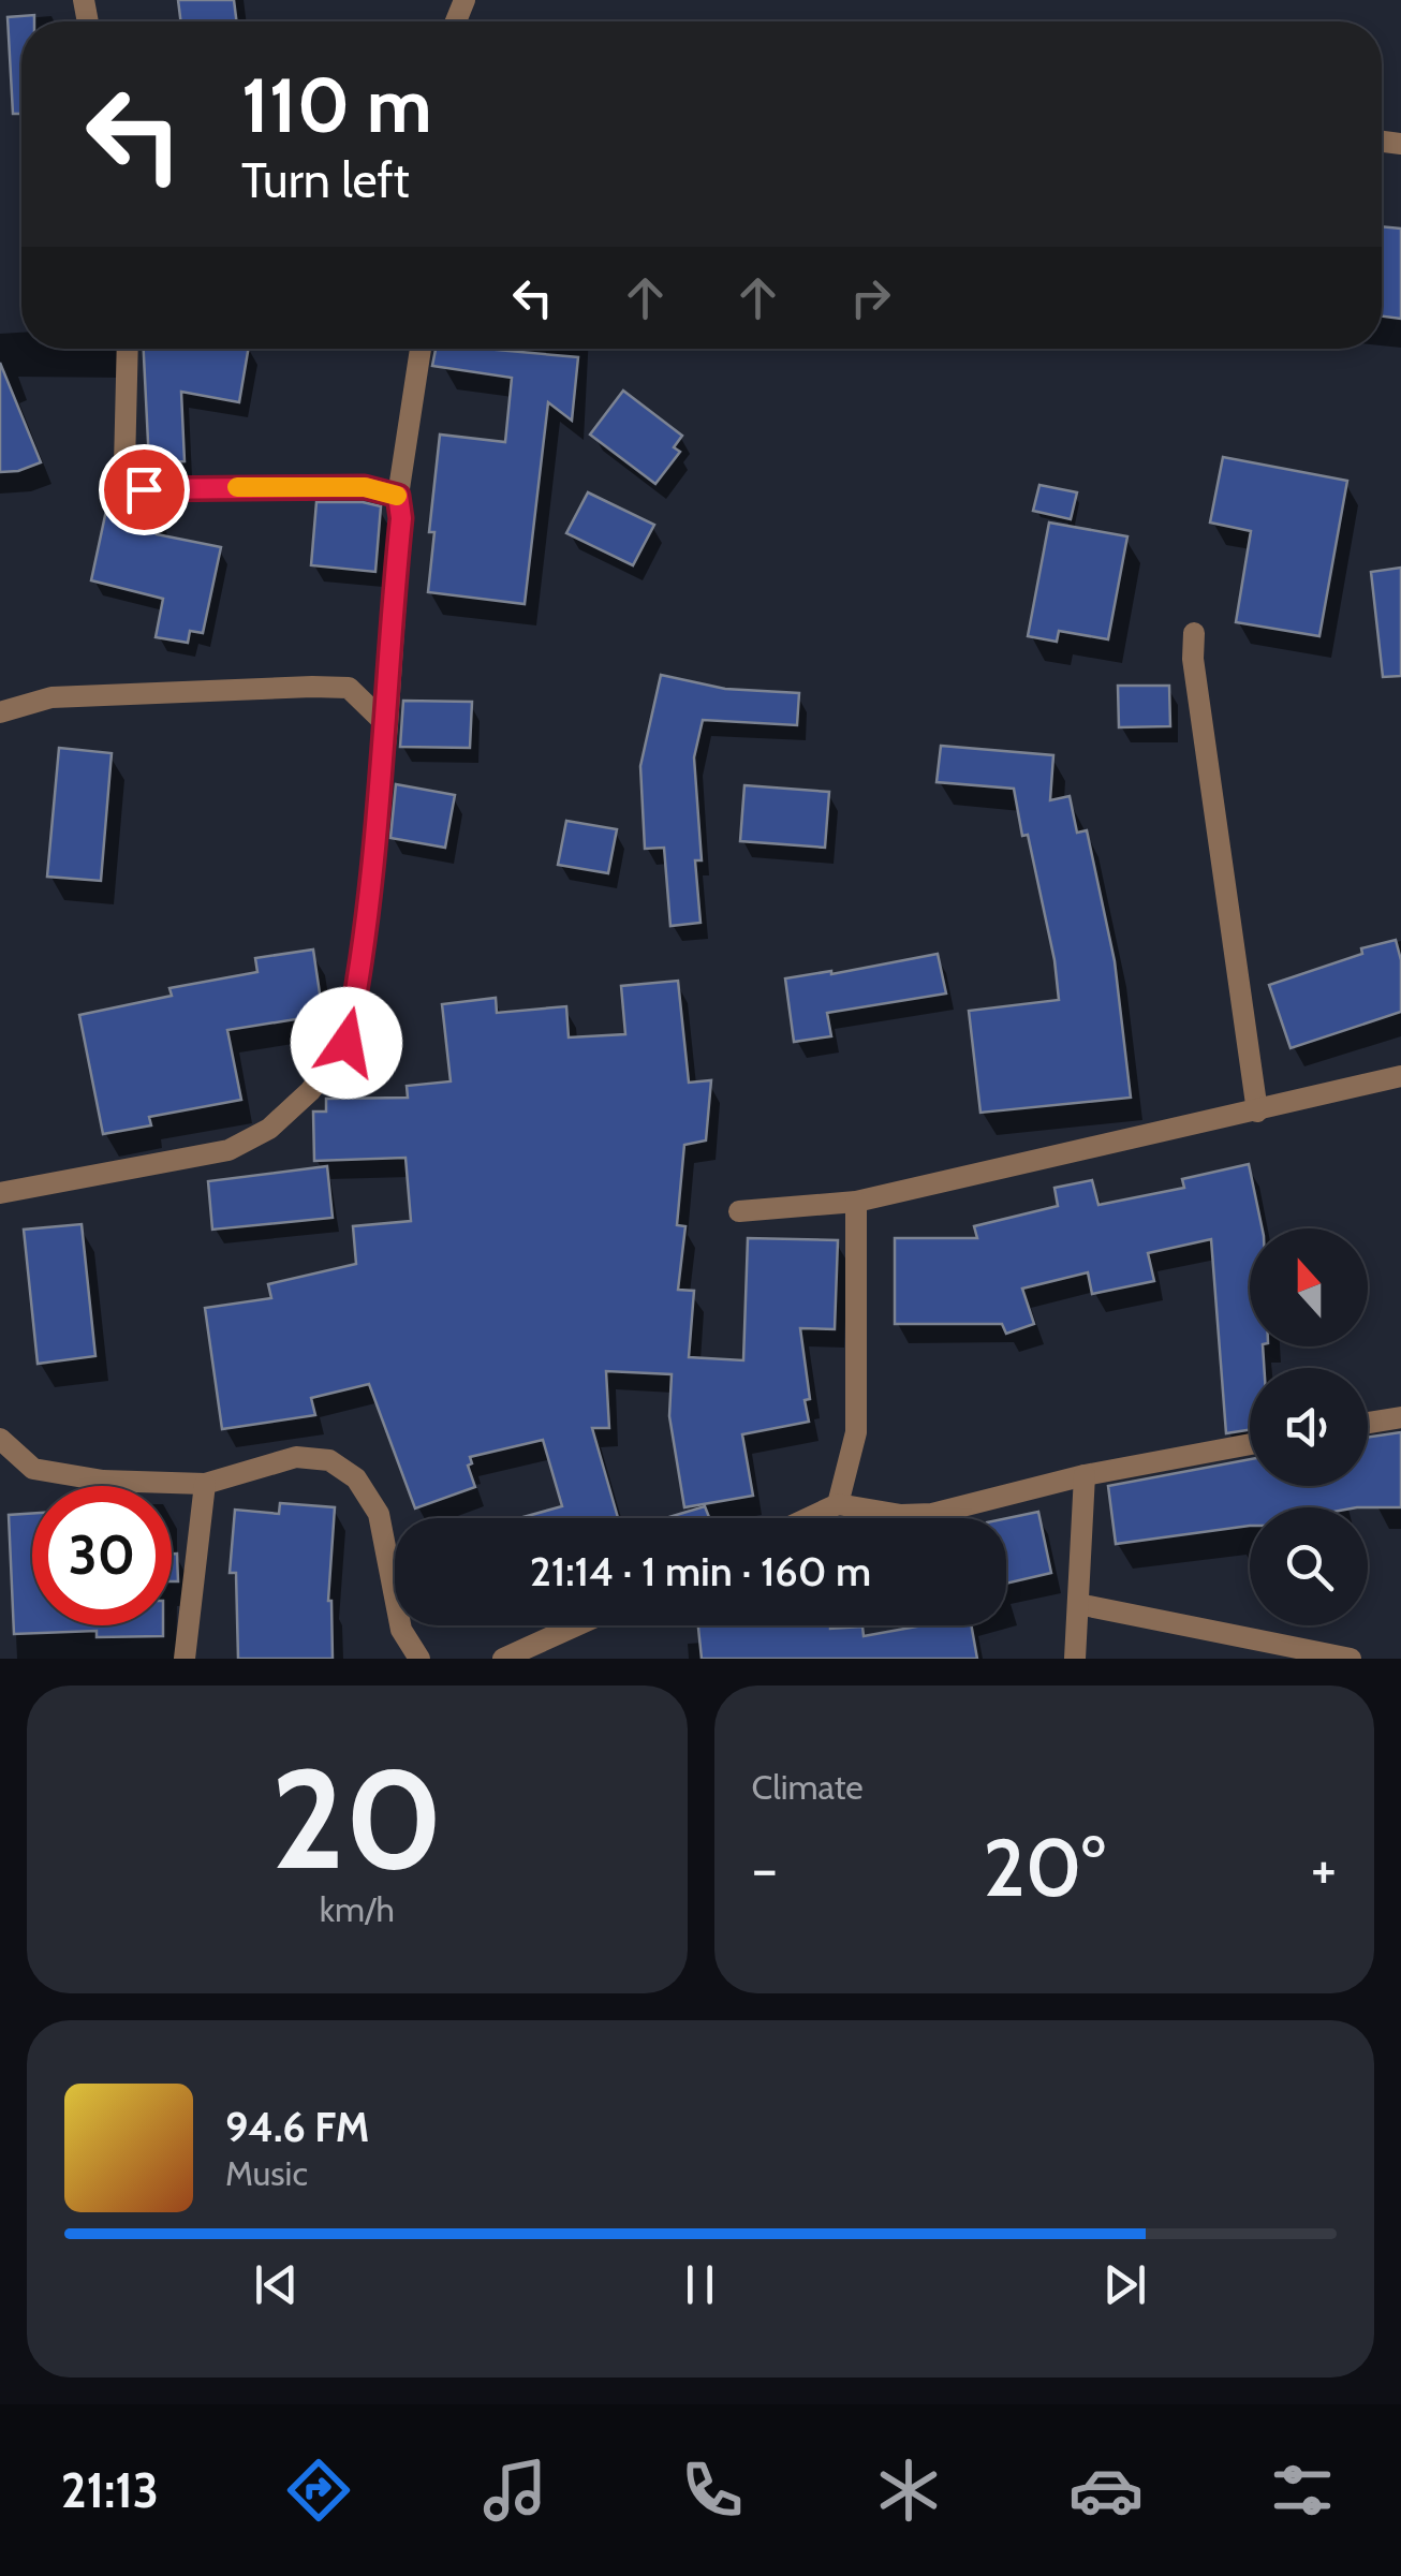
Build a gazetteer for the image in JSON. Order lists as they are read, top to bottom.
{
  "north": "top",
  "page": {
    "turn": ["110 m", "Turn left"],
    "limit": "30",
    "trip": "21:14 · 1 min · 160 m",
    "tile": [
      ["20", "km/h"],
      "Climate"
    ],
    "heat": ["−", "20°", "+"],
    "song": ["94.6 FM", "Music"],
    "tabs": "21:13"
  }
}
